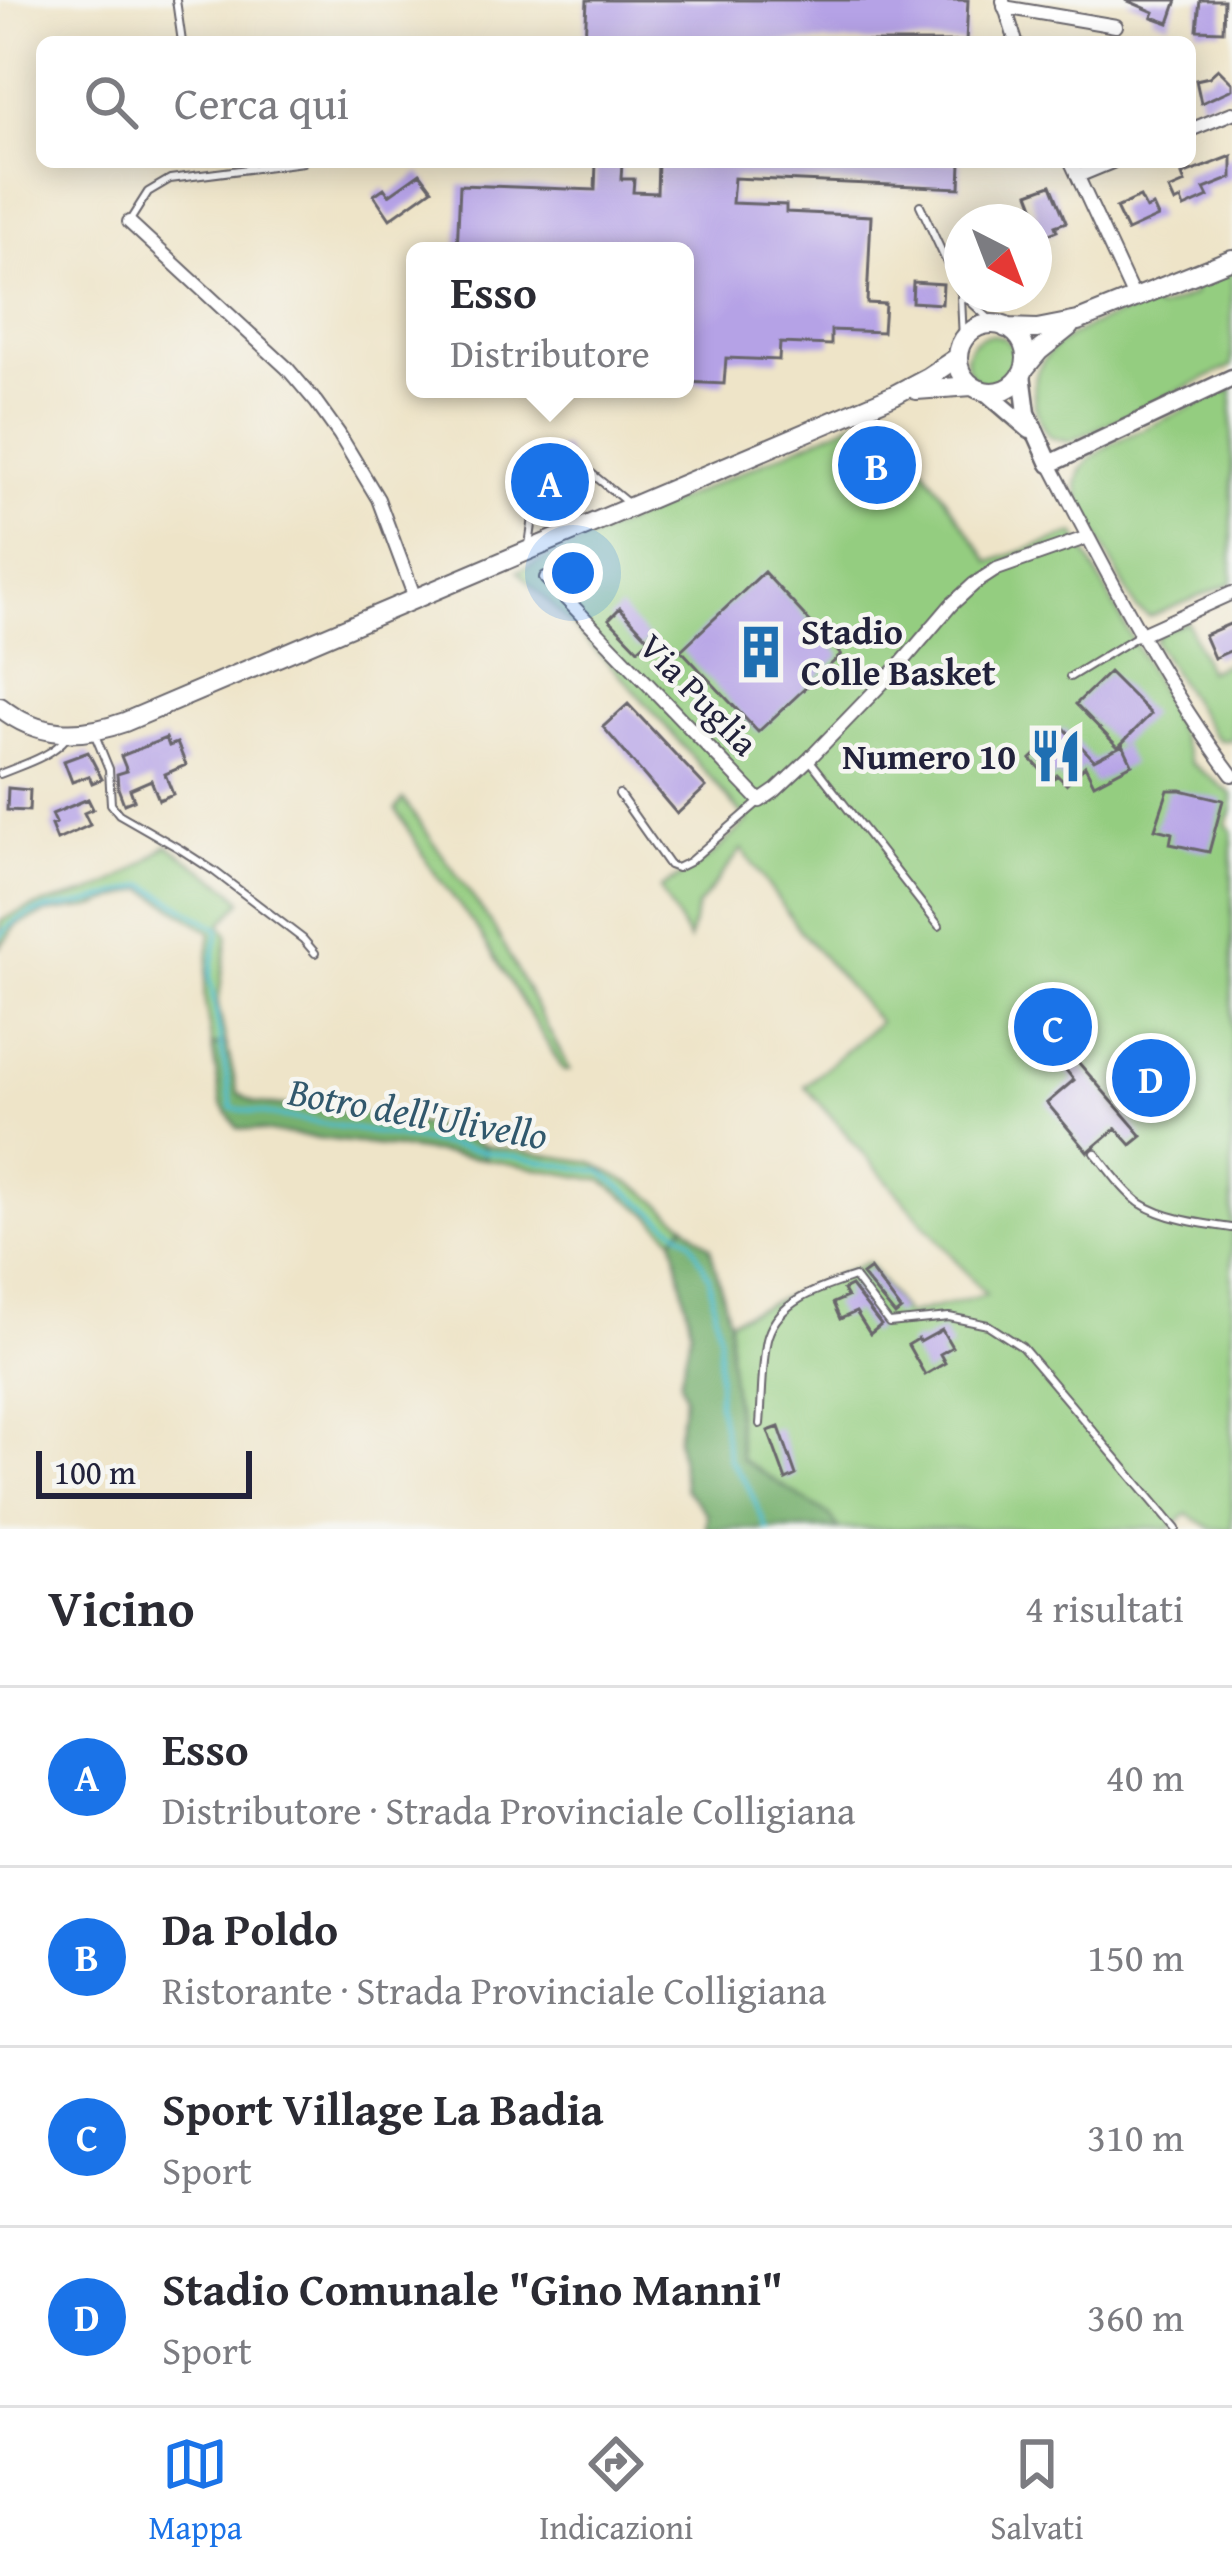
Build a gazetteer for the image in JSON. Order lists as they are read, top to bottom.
{
  "streets": {
    "street": ["Via Puglia"]
  },
  "water": ["Botro dell'Ulivello"],
  "places": {
    "building": ["Stadio Colle Basket"],
    "restaurant": ["Numero 10"]
  },
  "scale_bar": "100 m",
  "north": "bottom right",
  "page": {
    "search": "Cerca qui",
    "popup": ["Esso", "Distributore"],
    "pins": [
      "B",
      "A",
      "C",
      "D"
    ],
    "scale": "100 m",
    "heading": ["Vicino", "4 risultati"],
    "list": [
      {
        "mark": "A",
        "name": "Esso",
        "note": "Distributore · Strada Provinciale Colligiana",
        "value": "40 m"
      },
      {
        "mark": "B",
        "name": "Da Poldo",
        "note": "Ristorante · Strada Provinciale Colligiana",
        "value": "150 m"
      },
      {
        "mark": "C",
        "name": "Sport Village La Badia",
        "note": "Sport",
        "value": "310 m"
      },
      {
        "mark": "D",
        "name": "Stadio Comunale \"Gino Manni\"",
        "note": "Sport",
        "value": "360 m"
      }
    ],
    "nav": ["Mappa", "Indicazioni", "Salvati"]
  }
}
